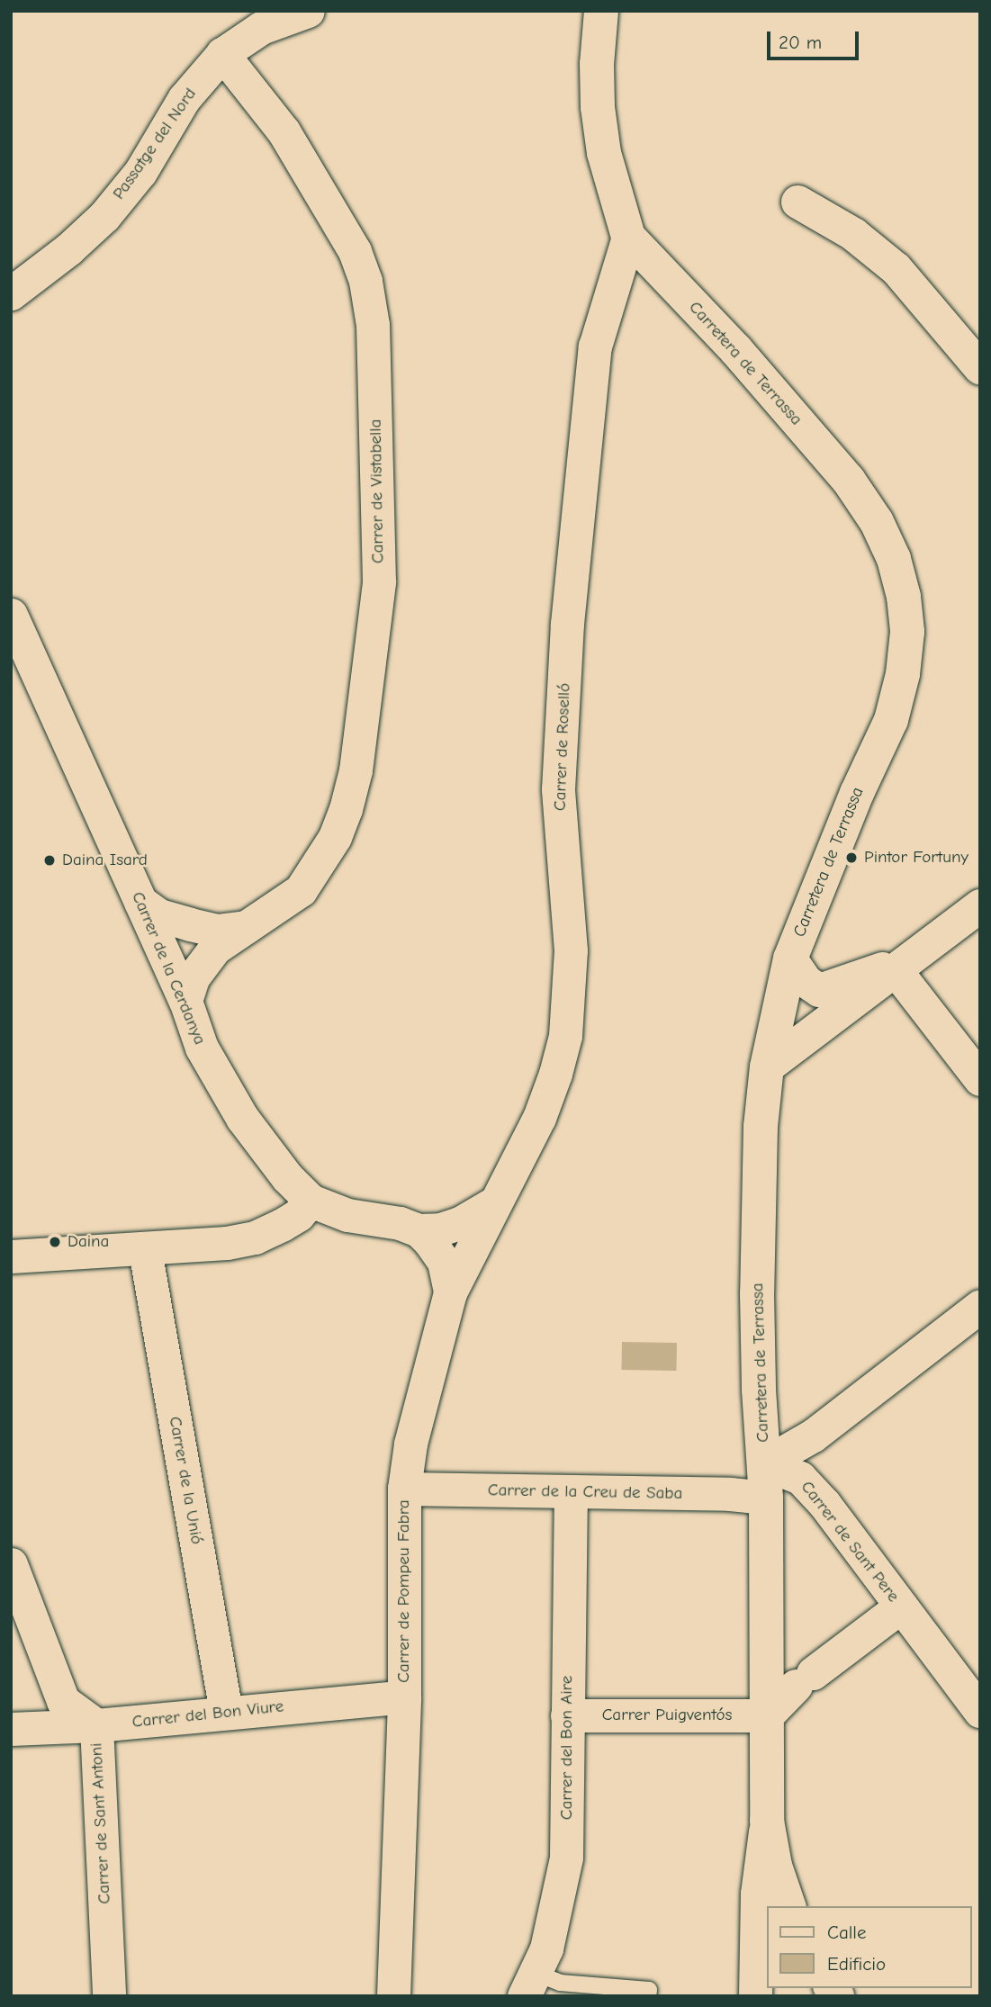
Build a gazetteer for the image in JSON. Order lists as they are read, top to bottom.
{
  "streets": {
    "street": [
      "Passatge del Nord",
      "Carretera de Terrassa",
      "Carrer de Vistabella",
      "Carrer de Roselló",
      "Carrer de la Cerdanya",
      "Carrer de la Unió",
      "Carrer de la Creu de Saba",
      "Carrer de Sant Pere",
      "Carrer de Pompeu Fabra",
      "Carrer del Bon Viure",
      "Carrer Puigventós",
      "Carrer del Bon Aire",
      "Carrer de Sant Antoni"
    ]
  },
  "crossings": [
    ["Passatge del Nord", "Carrer de Vistabella"],
    ["Carretera de Terrassa", "Carrer de Roselló"],
    ["Carretera de Terrassa", "Carrer de la Creu de Saba"],
    ["Carretera de Terrassa", "Carrer de Sant Pere"],
    ["Carretera de Terrassa", "Carrer Puigventós"],
    ["Carrer de Vistabella", "Carrer de la Cerdanya"],
    ["Carrer de Roselló", "Carrer de Pompeu Fabra"],
    ["Carrer de la Unió", "Carrer del Bon Viure"],
    ["Carrer de la Creu de Saba", "Carrer de Pompeu Fabra"],
    ["Carrer de la Creu de Saba", "Carrer del Bon Aire"],
    ["Carrer de Sant Pere", "Carrer Puigventós"],
    ["Carrer de Pompeu Fabra", "Carrer del Bon Viure"],
    ["Carrer del Bon Viure", "Carrer de Sant Antoni"],
    ["Carrer Puigventós", "Carrer del Bon Aire"]
  ],
  "places": ["Pintor Fortuny", "Daina Isard", "Daina"],
  "legend": ["Calle", "Edificio"],
  "scale_bar": "20 m"
}
